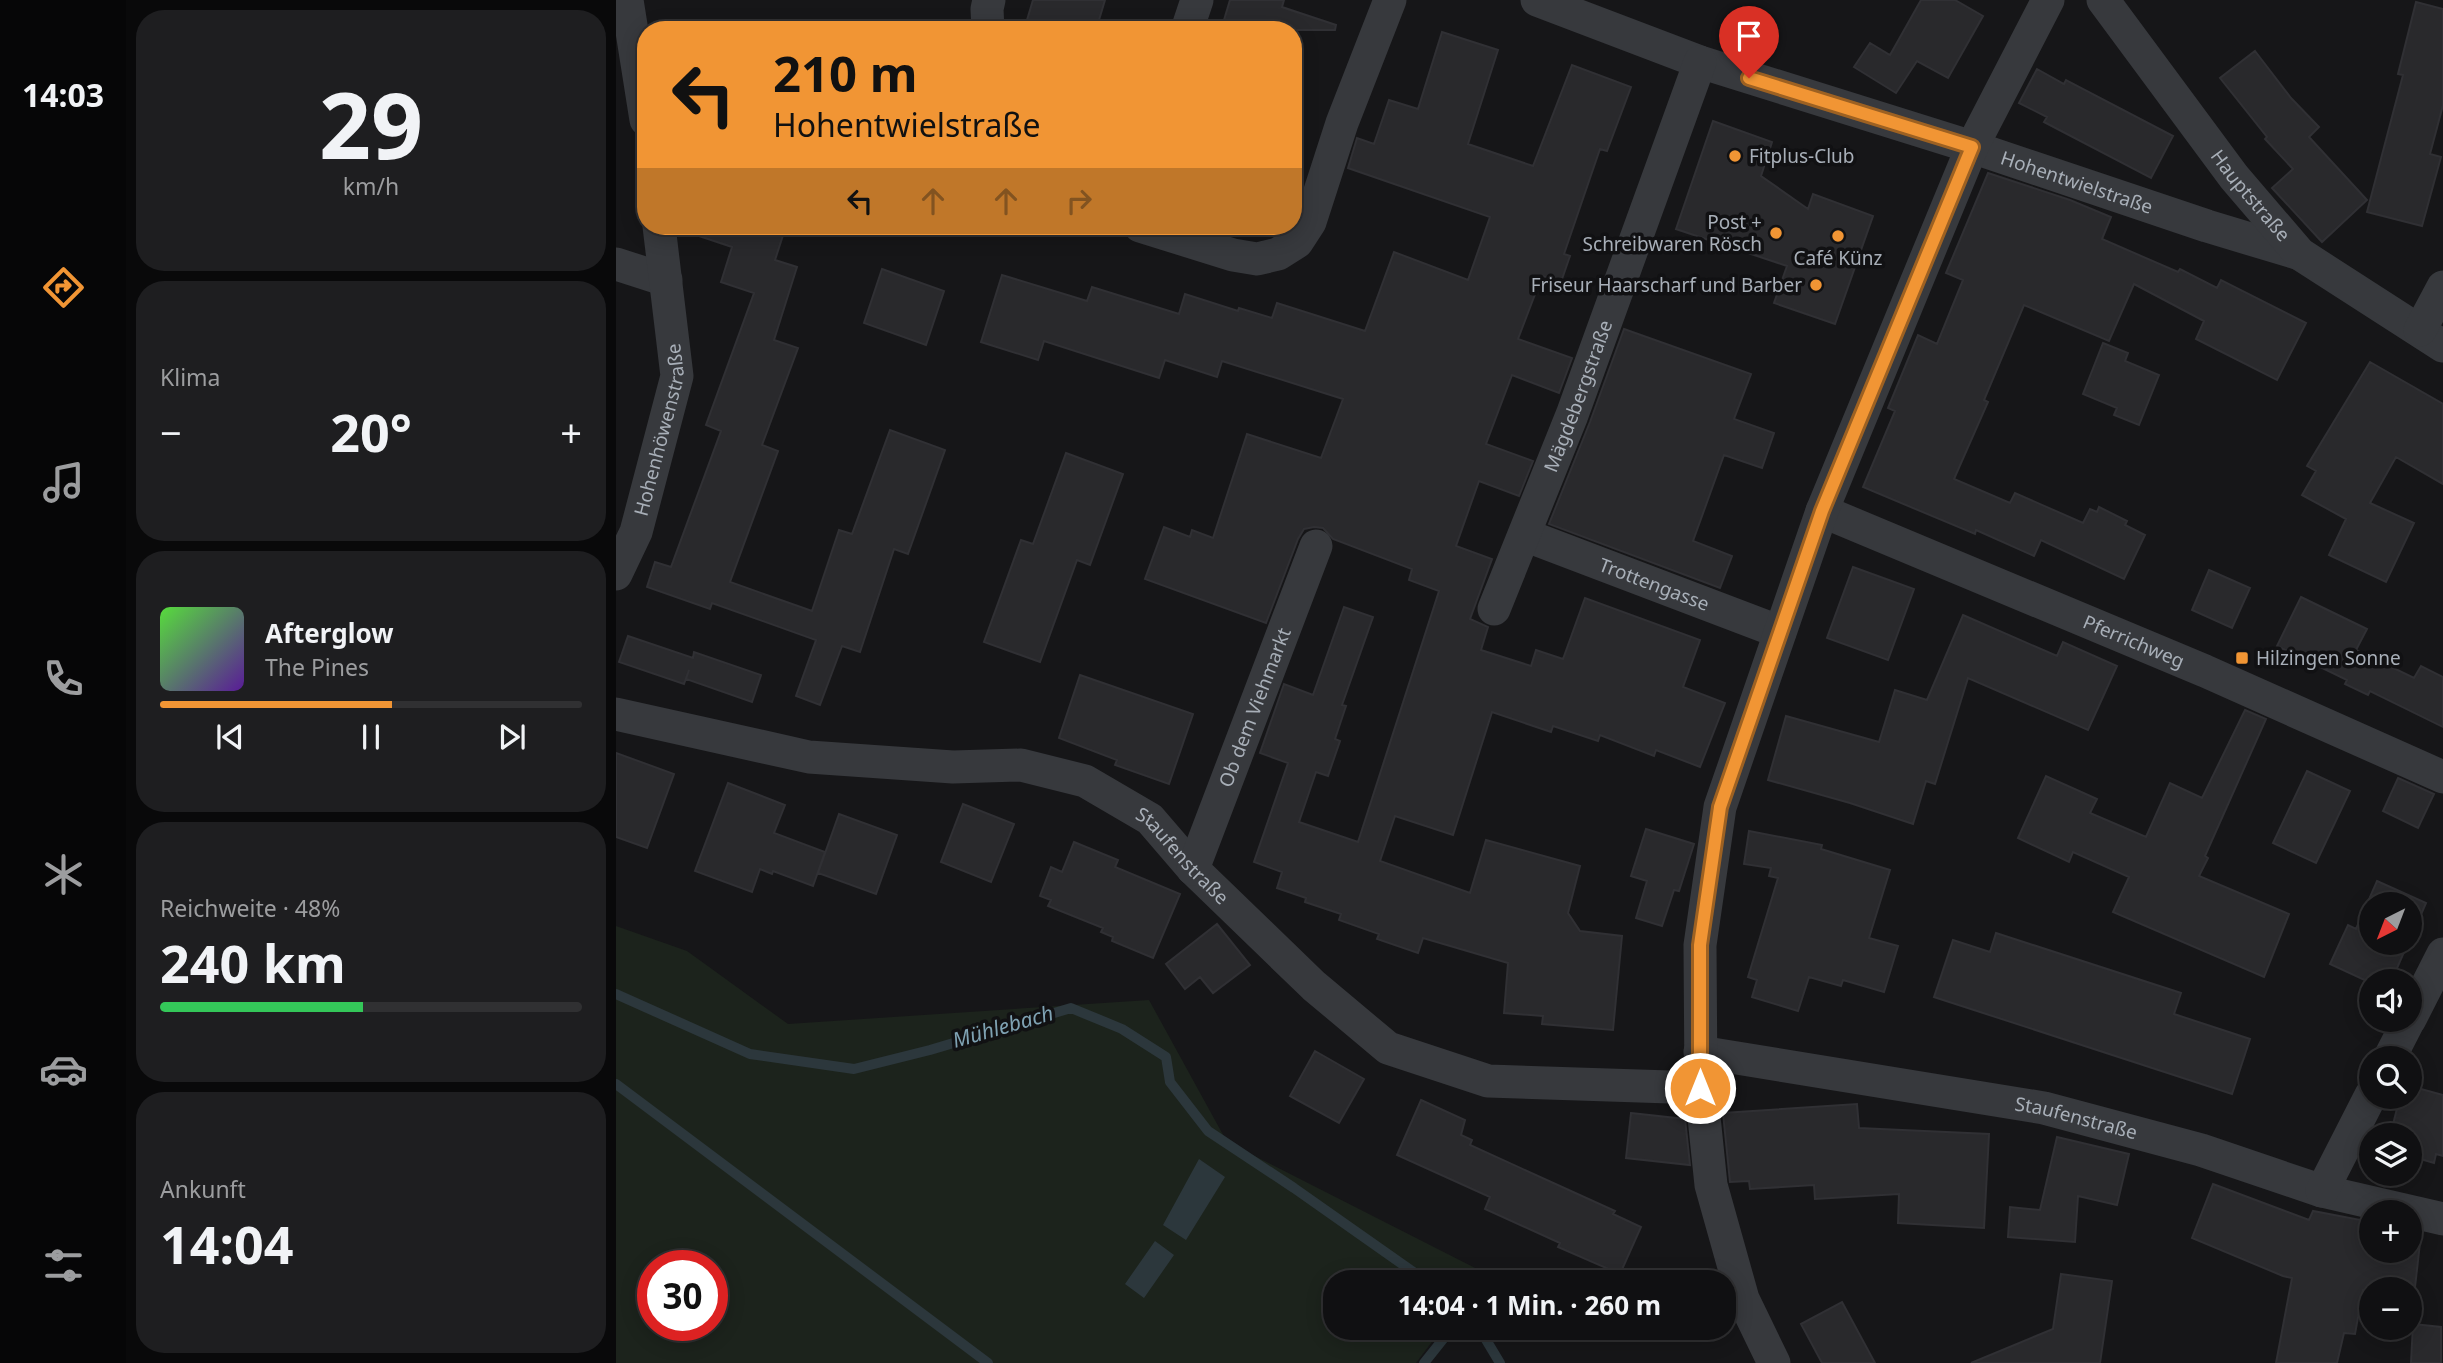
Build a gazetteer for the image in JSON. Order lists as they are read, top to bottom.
{
  "streets": {
    "street": [
      "Hohentwielstraße",
      "Hauptstraße",
      "Mägdebergstraße",
      "Hohenhöwenstraße",
      "Trottengasse",
      "Pferrichweg",
      "Ob dem Viehmarkt",
      "Staufenstraße"
    ]
  },
  "crossings": [
    ["Hohentwielstraße", "Hauptstraße"],
    ["Hohentwielstraße", "Mägdebergstraße"],
    ["Ob dem Viehmarkt", "Staufenstraße"]
  ],
  "water": ["Mühlebach"],
  "places": {
    "other": [
      "Fitplus-Club",
      "Post + Schreibwaren Rösch",
      "Café Künz",
      "Friseur Haarscharf und Barber"
    ],
    "transit": ["Hilzingen Sonne"]
  },
  "north": "bottom left",
  "page": {
    "tabs": "14:03",
    "tile": [
      ["29", "km/h"],
      "Klima",
      ["Reichweite · 48%", "240 km"],
      ["Ankunft", "14:04"]
    ],
    "turn": ["210 m", "Hohentwielstraße"],
    "heat": ["−", "20°", "+"],
    "song": ["Afterglow", "The Pines"],
    "map_buttons": ["+", "−"],
    "limit": "30",
    "trip": "14:04 · 1 Min. · 260 m"
  }
}
